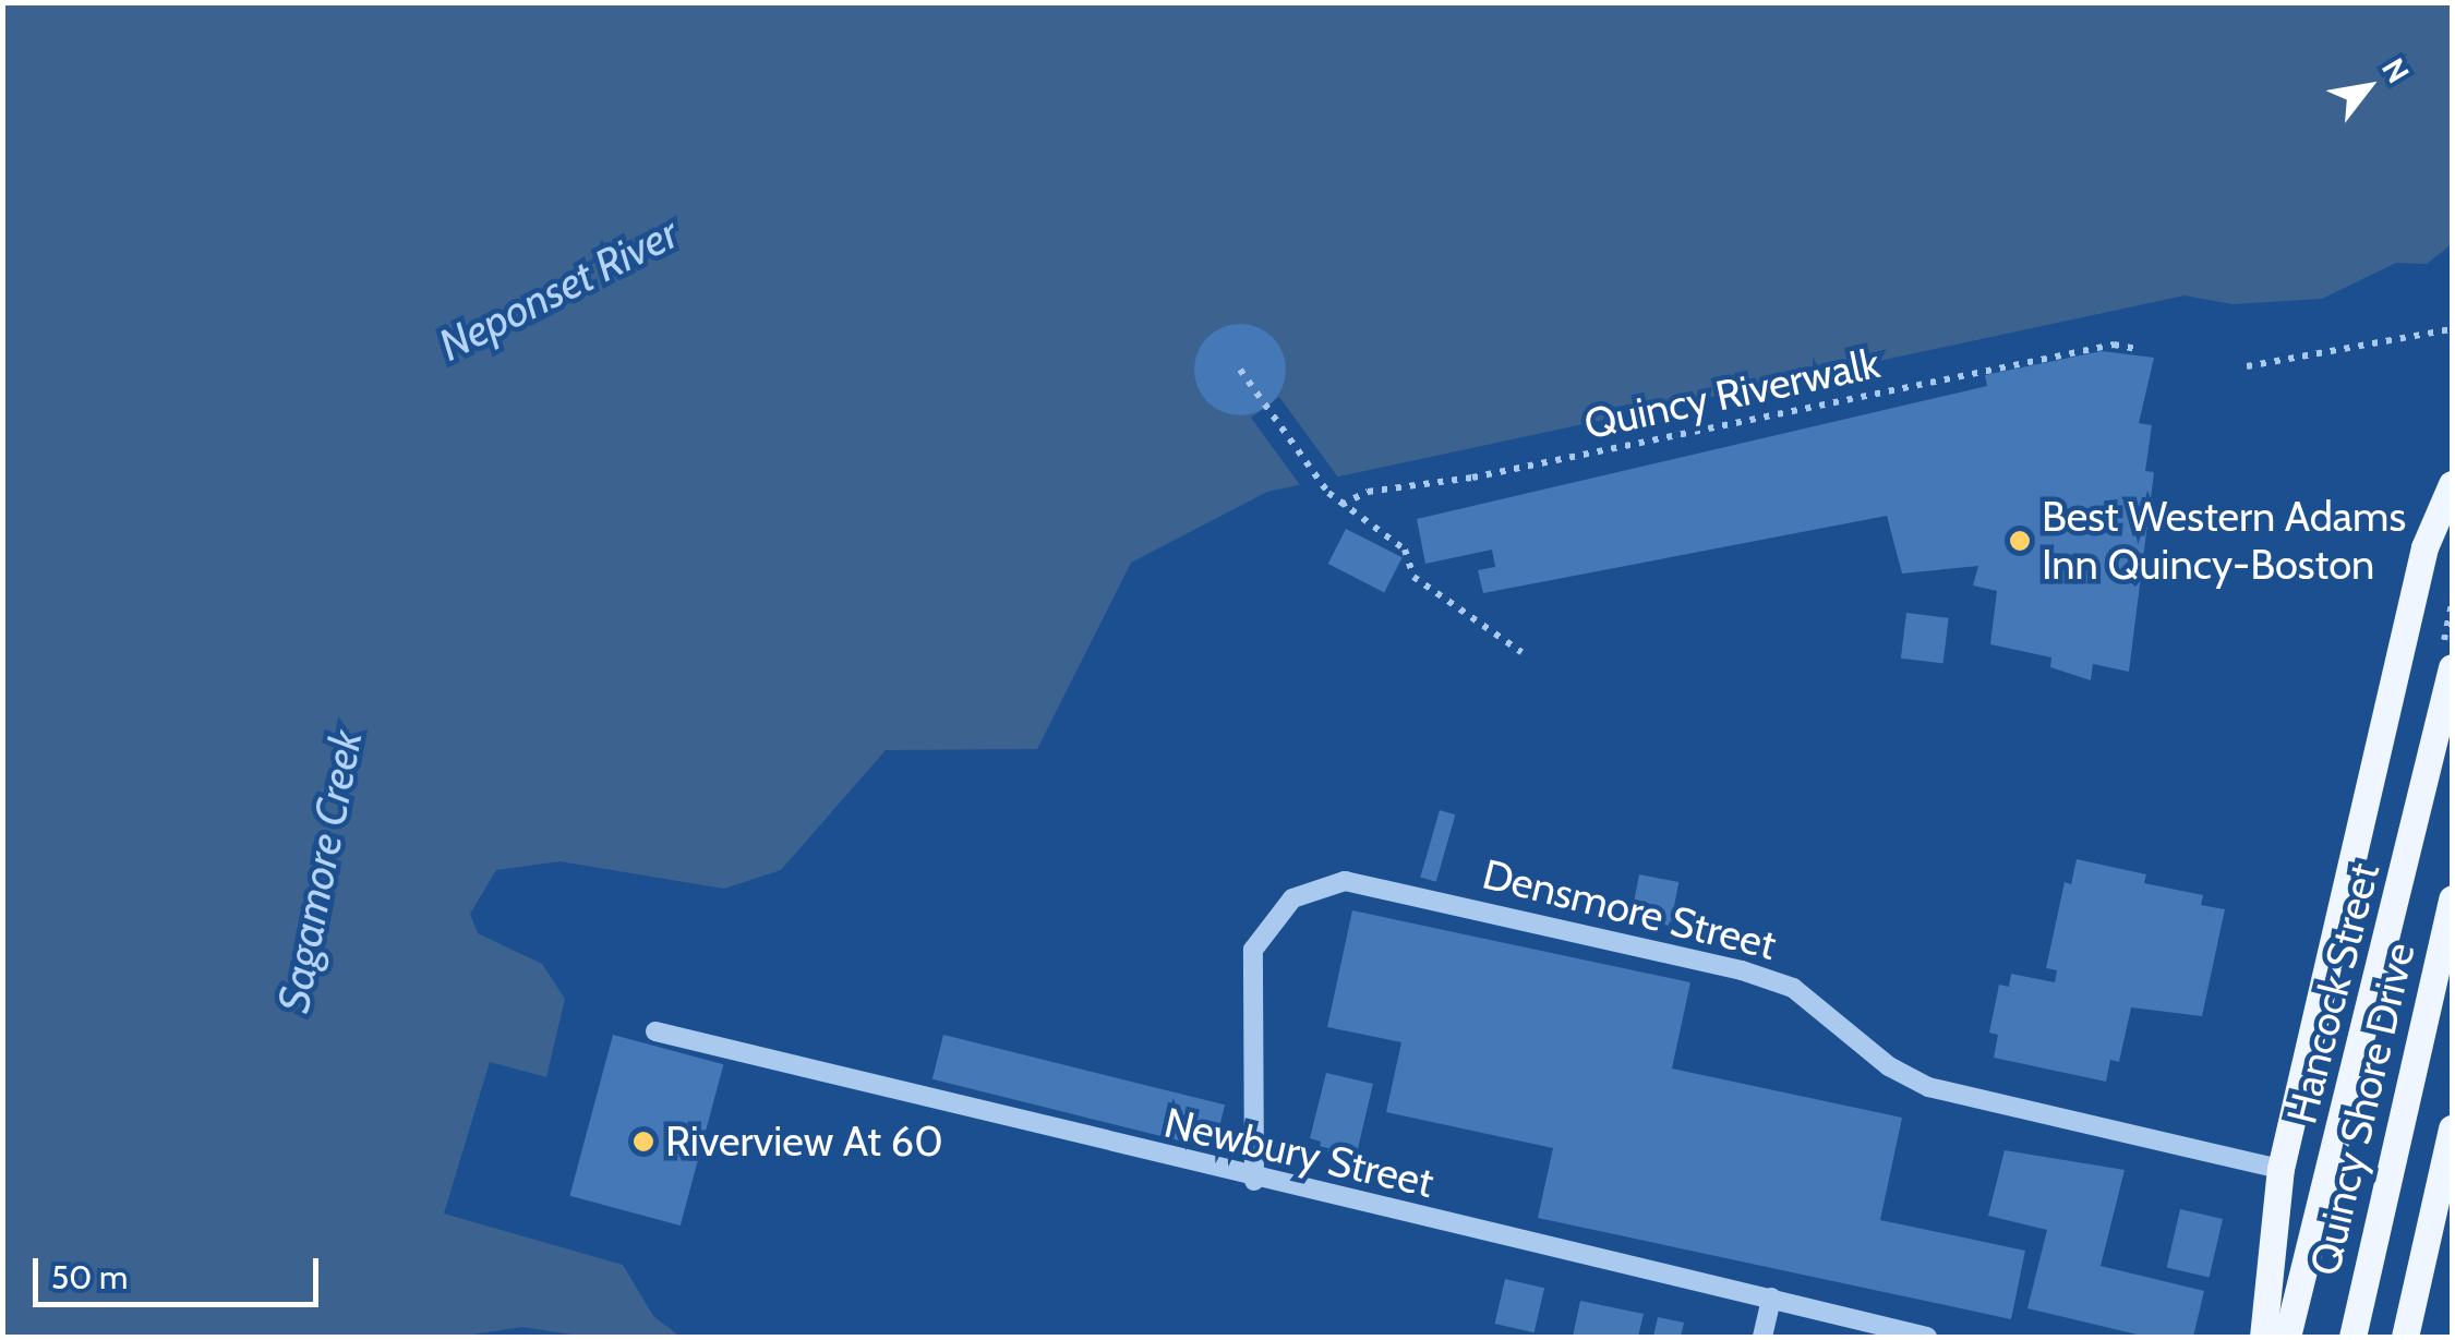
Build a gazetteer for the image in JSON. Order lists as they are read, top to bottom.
{
  "streets": {
    "main road": ["Hancock Street", "Quincy Shore Drive"],
    "street": ["Densmore Street", "Newbury Street"],
    "path": ["Quincy Riverwalk"]
  },
  "crossings": [
    ["Densmore Street", "Newbury Street"]
  ],
  "water": ["Neponset River", "Sagamore Creek"],
  "places": ["Best Western Adams Inn Quincy-Boston", "Riverview At 60"],
  "scale_bar": "50 m",
  "north": "top right"
}
